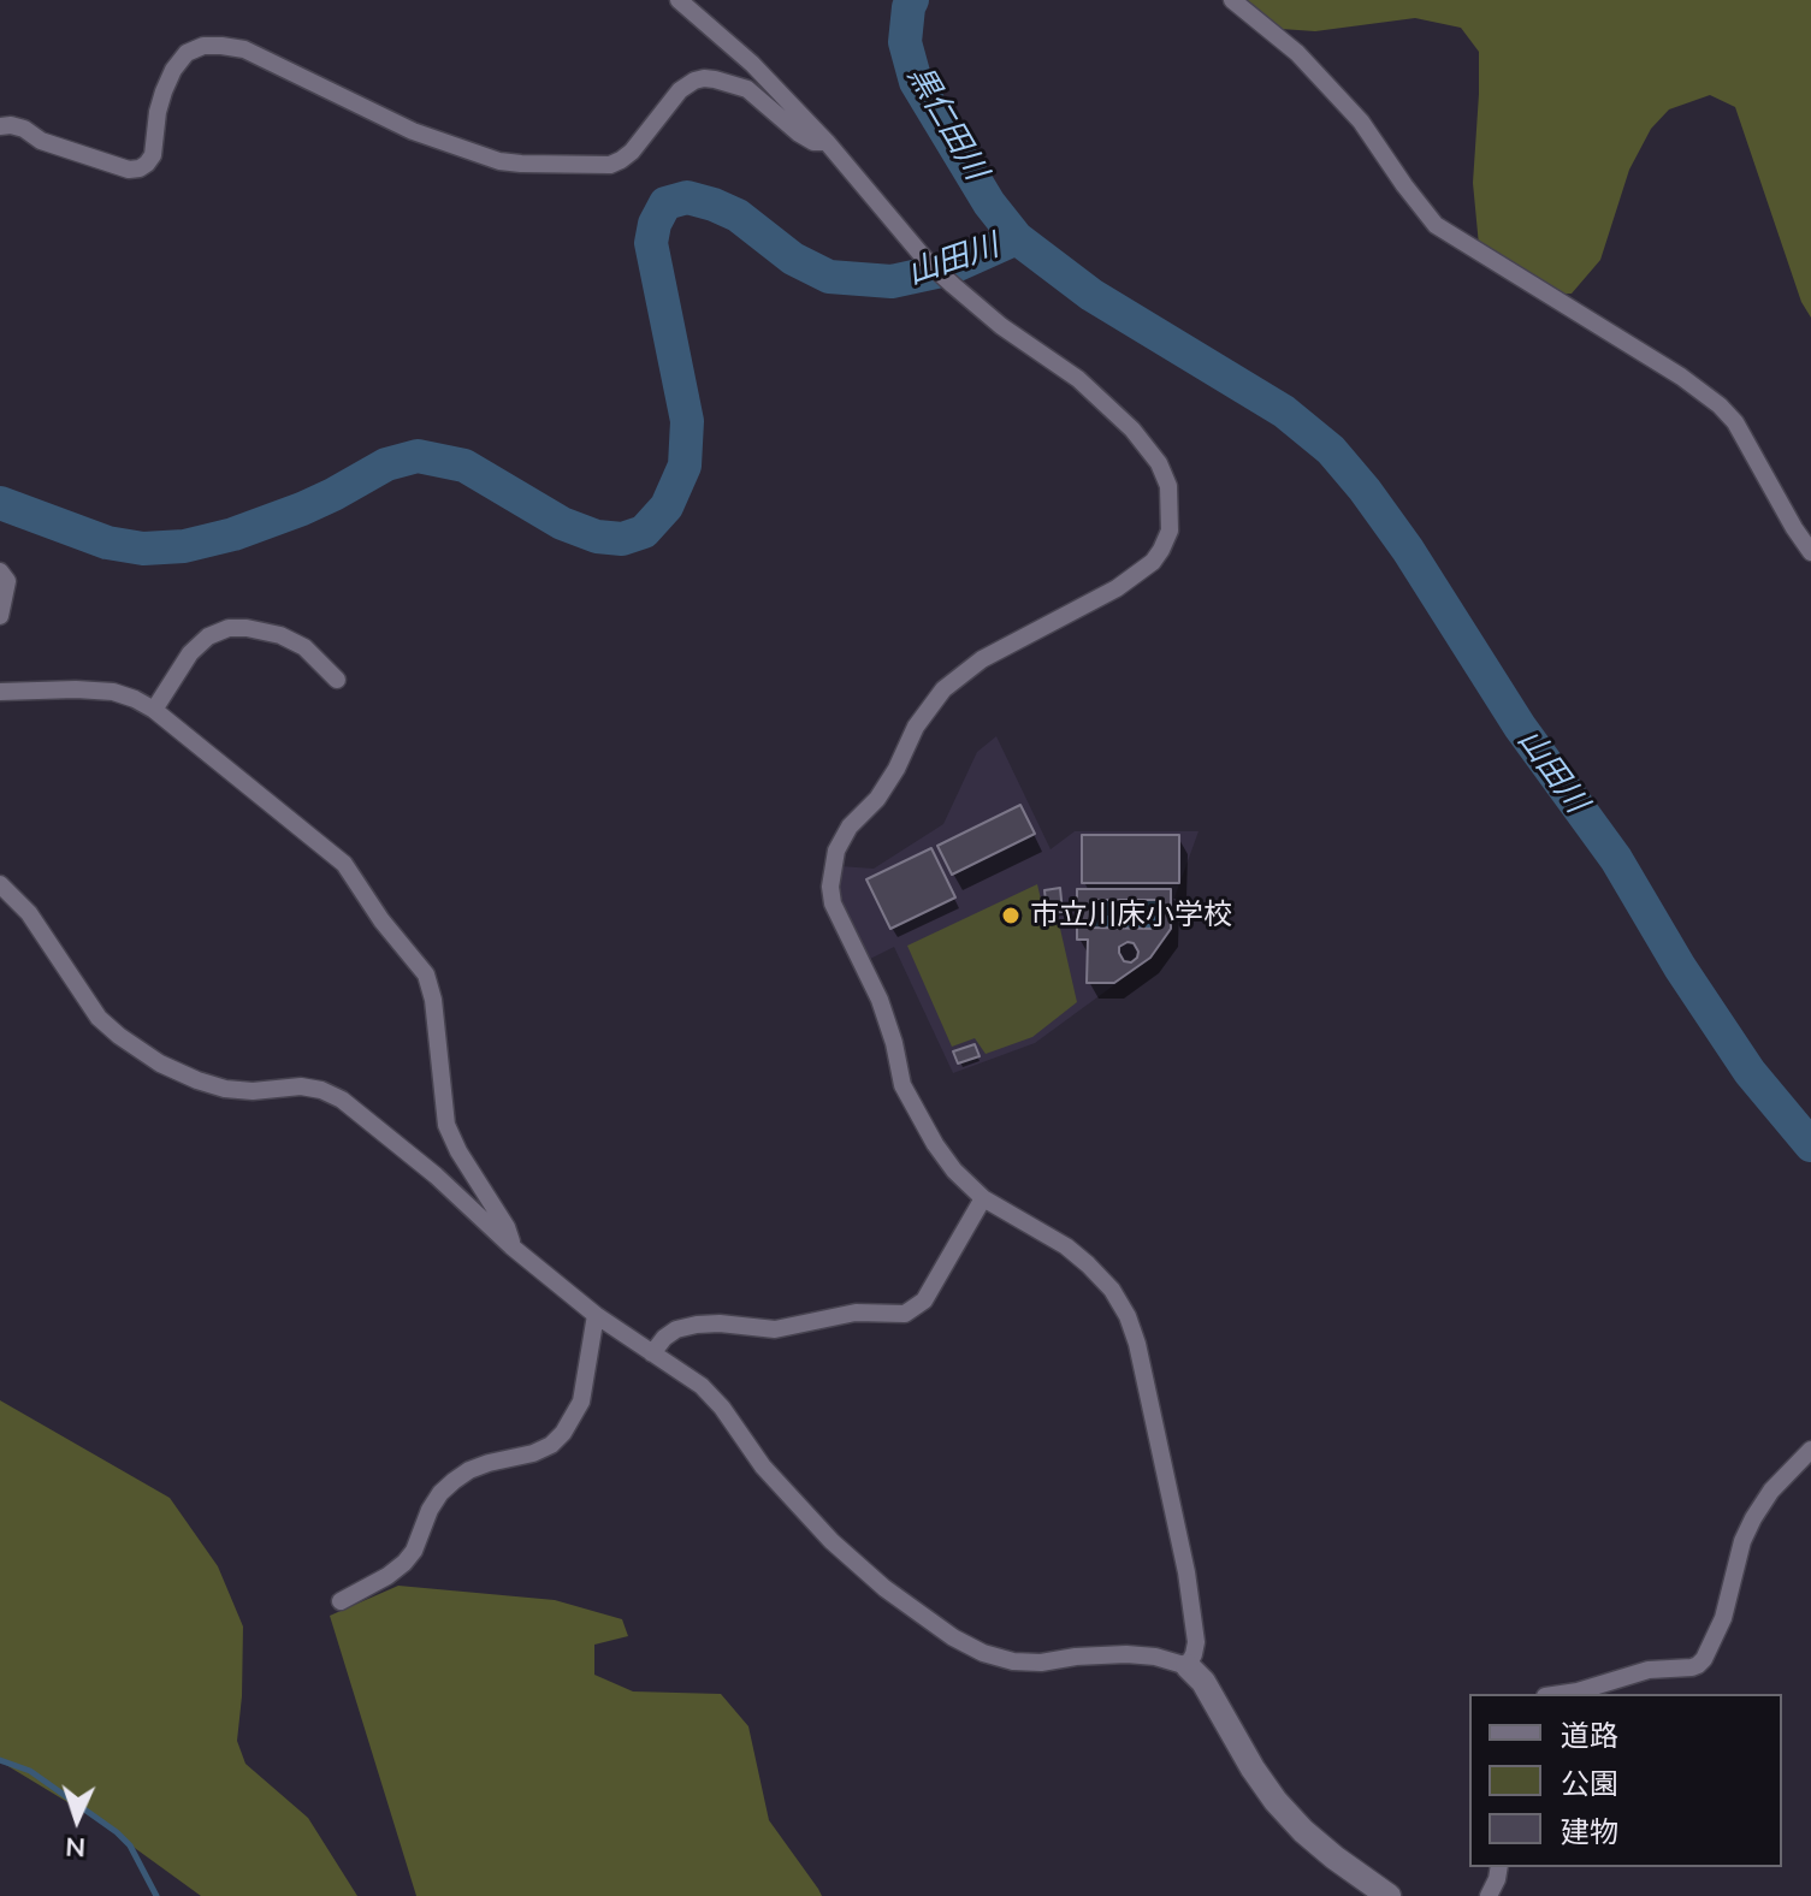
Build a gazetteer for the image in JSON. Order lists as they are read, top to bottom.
{
  "water": ["黒仁田川", "山田川"],
  "places": ["市立川床小学校"],
  "legend": ["道路", "公園", "建物"],
  "north": "bottom"
}
